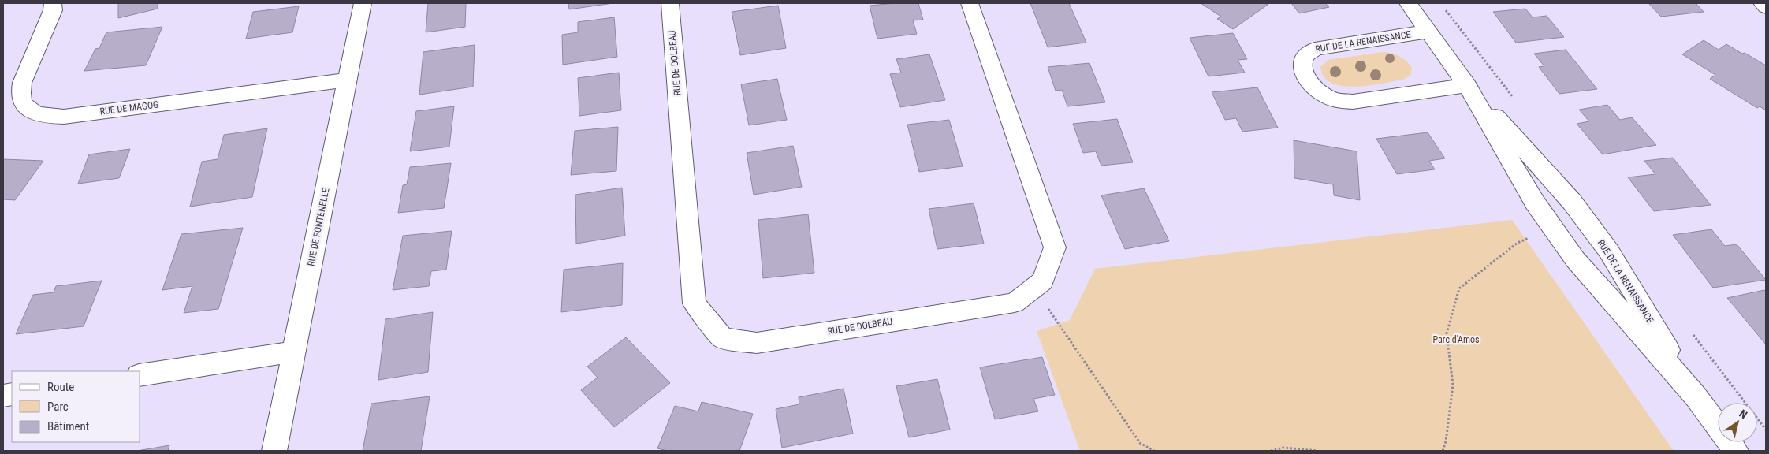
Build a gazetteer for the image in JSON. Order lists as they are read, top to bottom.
{
  "streets": {
    "street": [
      "RUE DE LA RENAISSANCE",
      "RUE DE DOLBEAU",
      "RUE DE MAGOG",
      "RUE DE FONTENELLE"
    ]
  },
  "crossings": [
    ["RUE DE MAGOG", "RUE DE FONTENELLE"]
  ],
  "parks": ["Parc d'Amos"],
  "legend": ["Route", "Parc", "Bâtiment"],
  "north": "top right"
}
